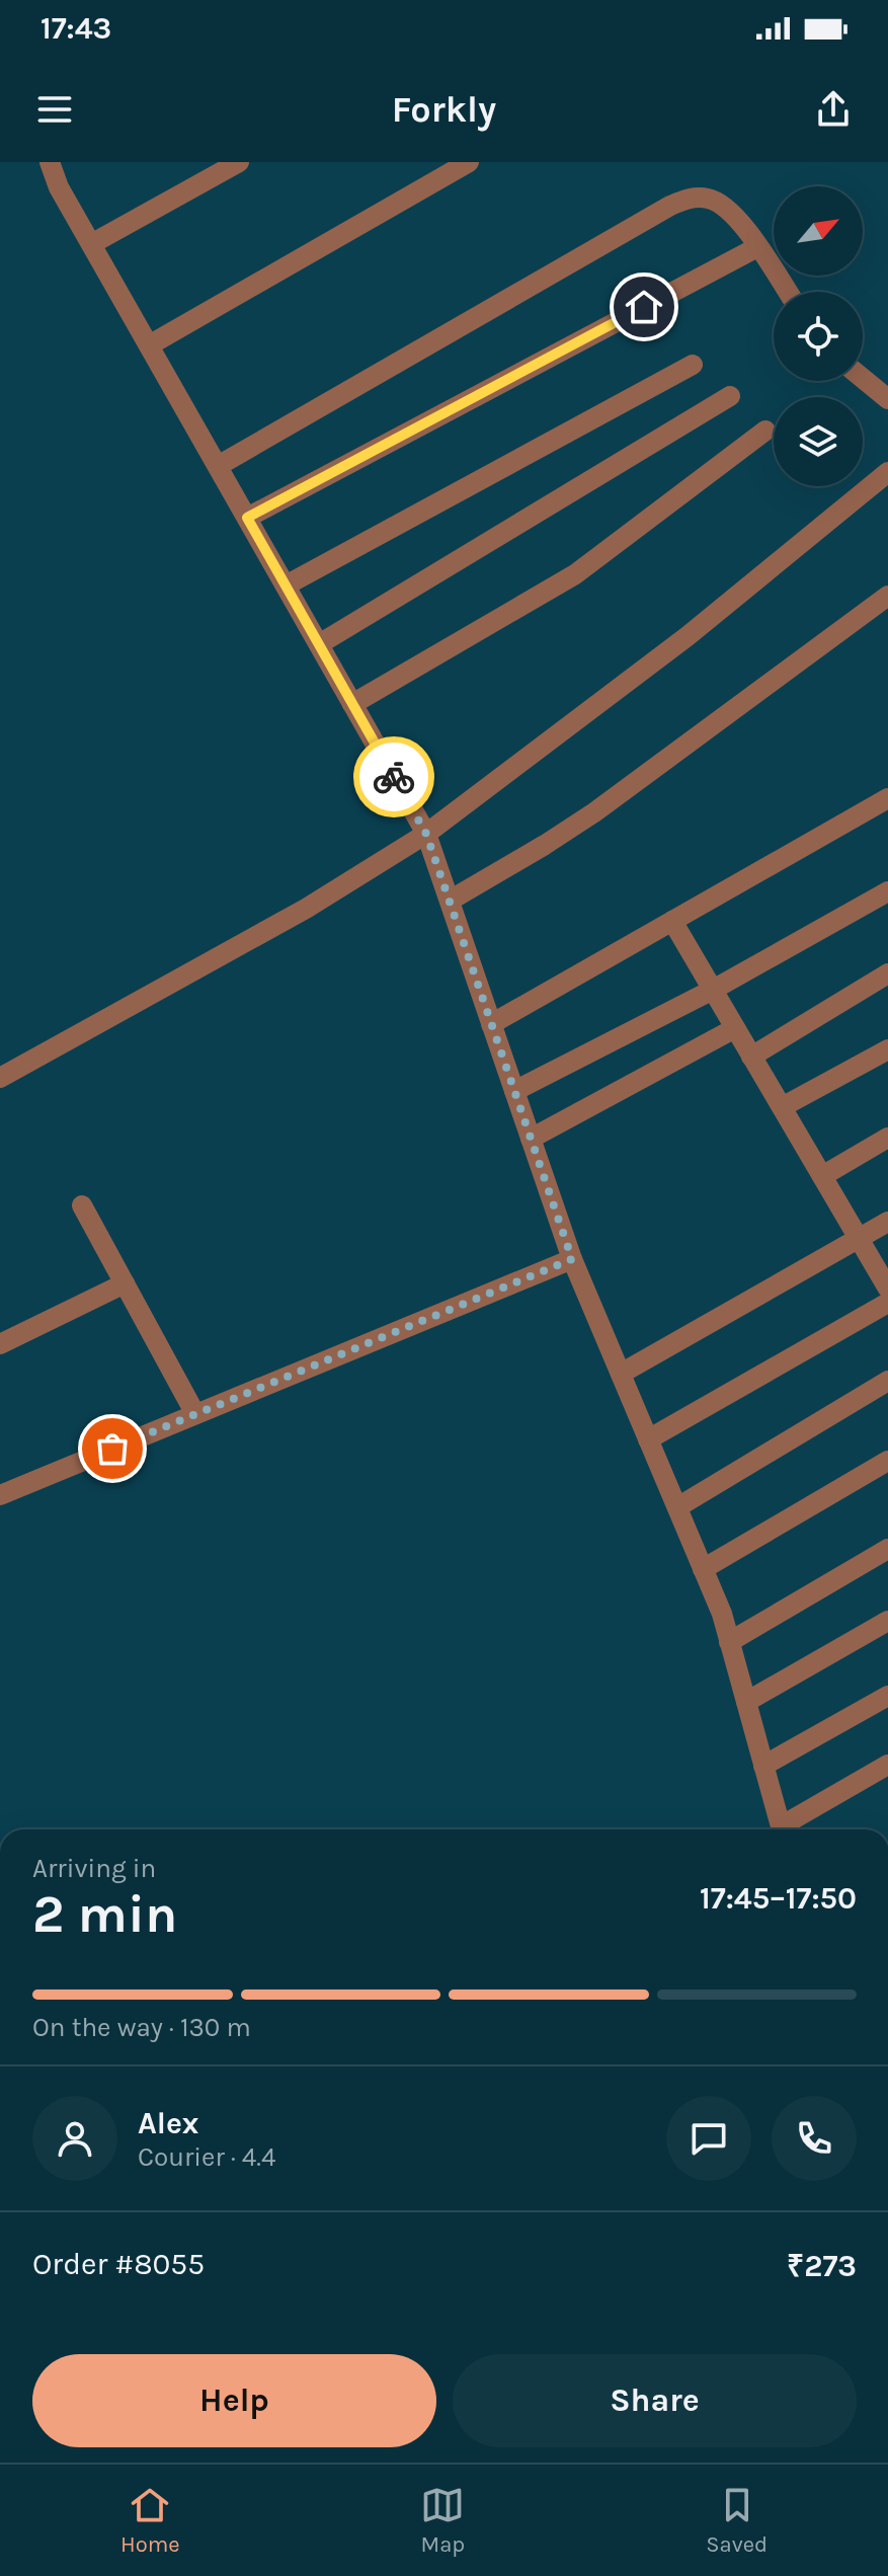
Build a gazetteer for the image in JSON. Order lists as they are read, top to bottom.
{
  "north": "top right",
  "page": {
    "status": "17:43",
    "header": "Forkly",
    "heading": ["2 min", "Arriving in", "17:45–17:50"],
    "panel": [
      "Alex",
      "Courier · 4.4",
      "Order #8055",
      "₹273"
    ],
    "bar": "On the way · 130 m",
    "buttons": ["Help", "Share"],
    "tabs": ["Home", "Map", "Saved"]
  }
}
